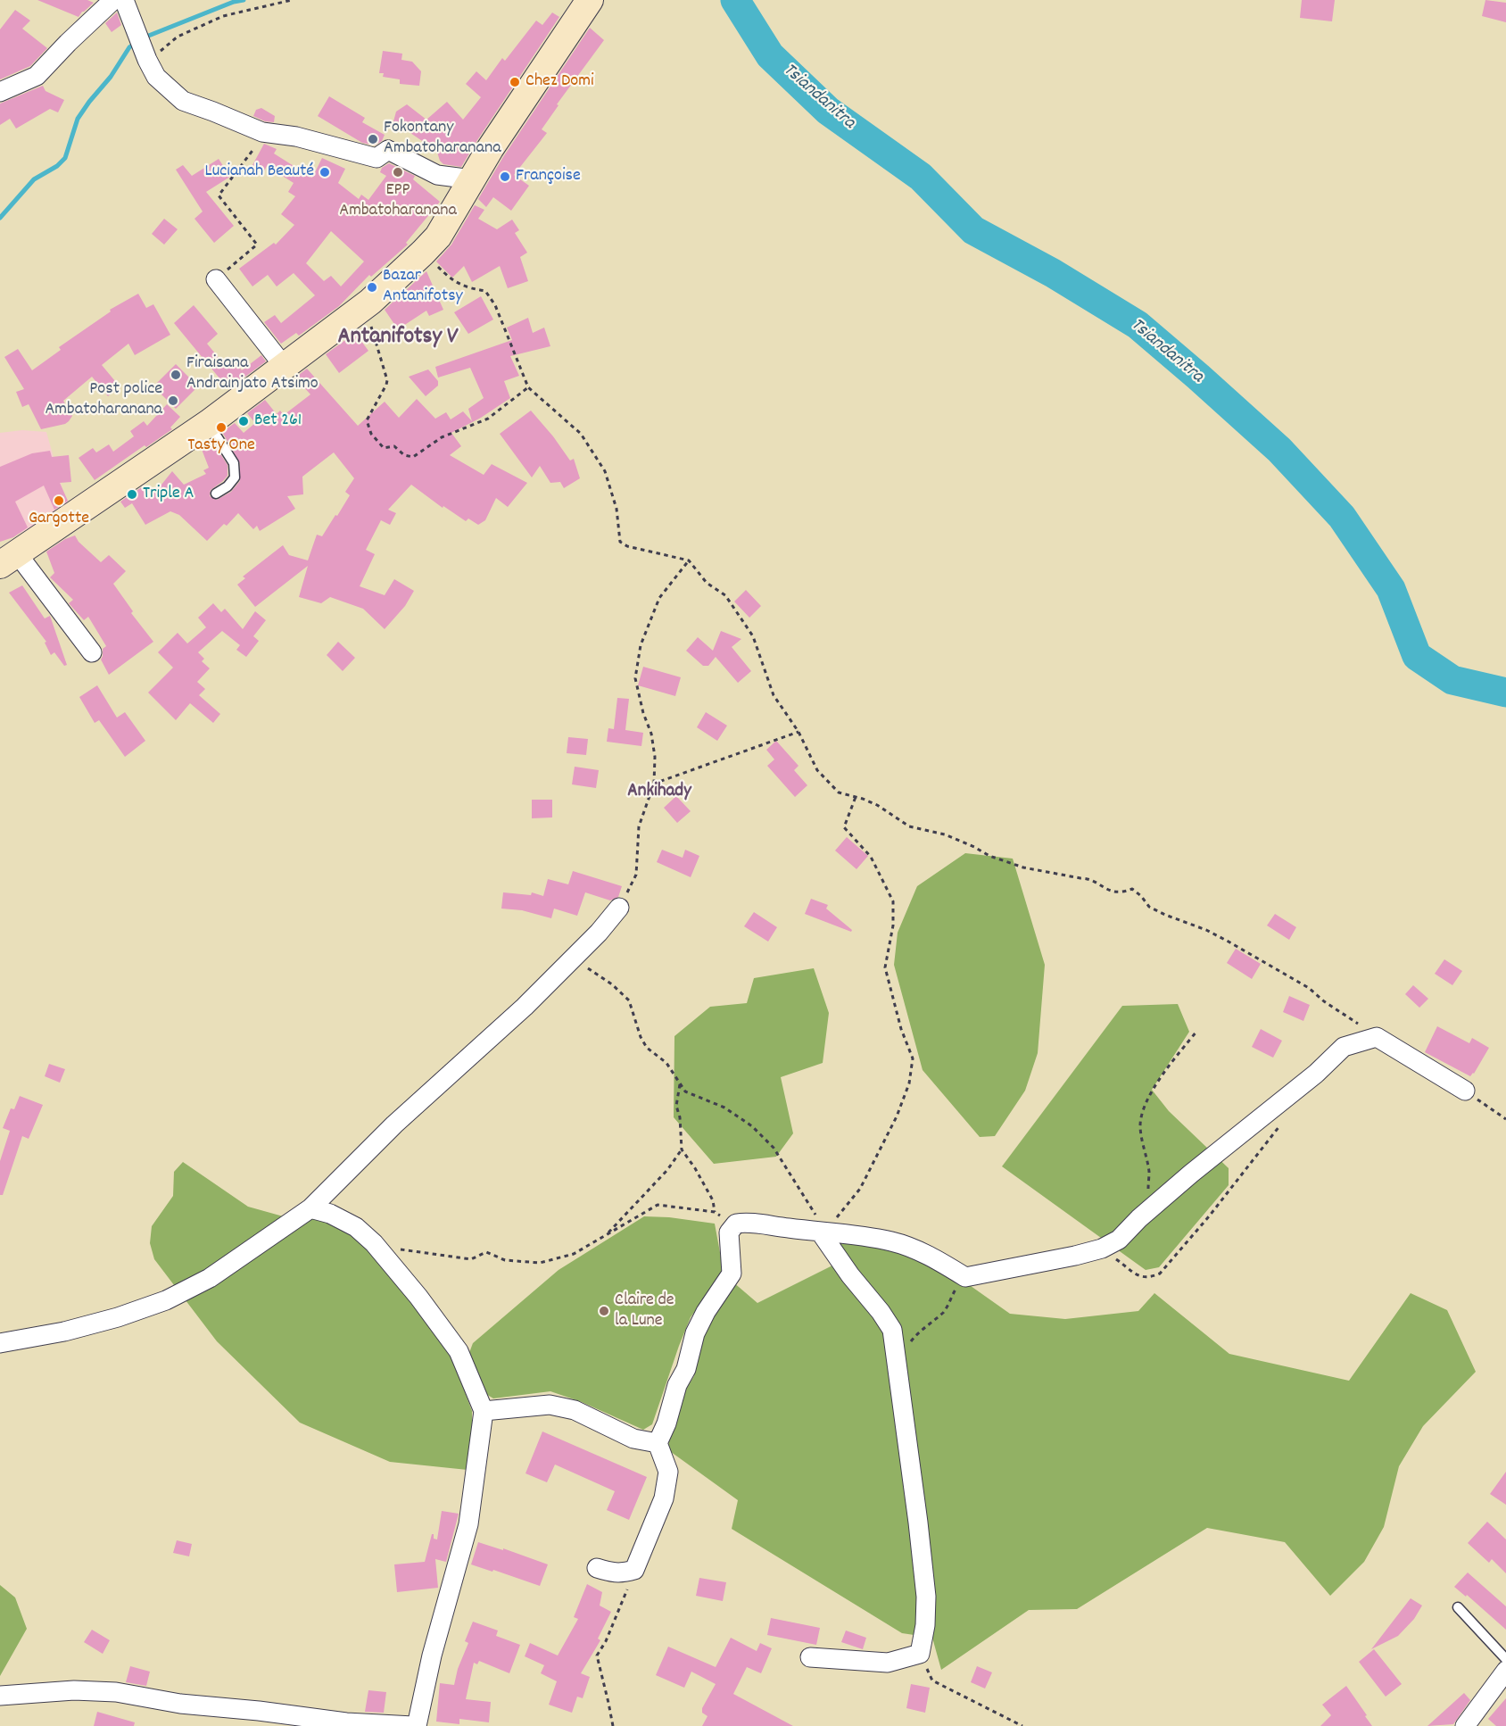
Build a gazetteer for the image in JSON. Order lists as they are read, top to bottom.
{
  "districts": ["Antanifotsy V", "Ankihady"],
  "water": ["Tsiandanitra"],
  "places": [
    "Chez Domi",
    "Fokontany Ambatoharanana",
    "Lucianah Beauté",
    "EPP Ambatoharanana",
    "Françoise",
    "Bazar Antanifotsy",
    "Firaisana Andrainjato Atsimo",
    "Post police Ambatoharanana",
    "Bet 261",
    "Tasty One",
    "Triple A",
    "Gargotte",
    "Claire de la Lune"
  ]
}
